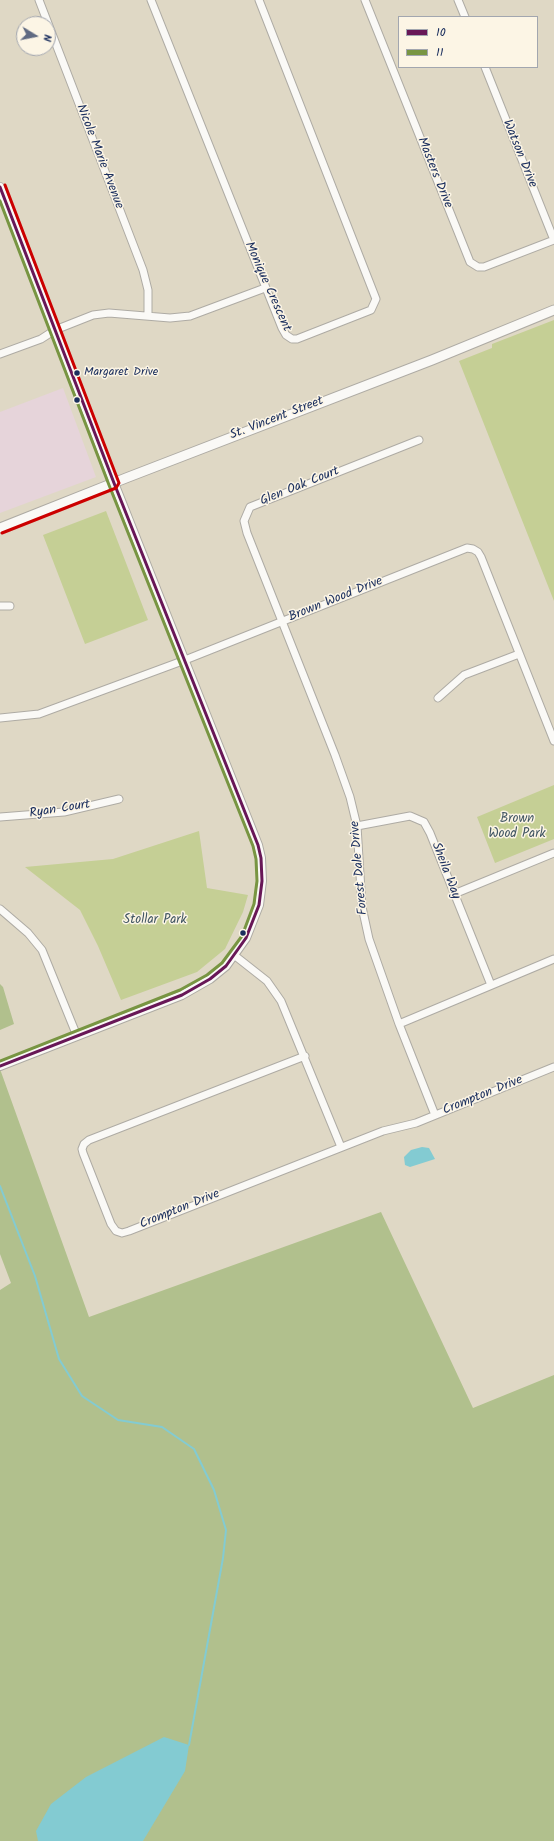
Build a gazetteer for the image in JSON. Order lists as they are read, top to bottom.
{
  "streets": {
    "main road": ["St. Vincent Street"],
    "street": [
      "Watson Drive",
      "Nicole Marie Avenue",
      "Masters Drive",
      "Monique Crescent",
      "Glen Oak Court",
      "Brown Wood Drive",
      "Ryan Court",
      "Forest Dale Drive",
      "Sheila Way",
      "Crompton Drive"
    ]
  },
  "crossings": [
    ["Watson Drive", "Masters Drive"],
    ["Glen Oak Court", "Brown Wood Drive"],
    ["Glen Oak Court", "Forest Dale Drive"],
    ["Brown Wood Drive", "Forest Dale Drive"],
    ["Forest Dale Drive", "Sheila Way"],
    ["Forest Dale Drive", "Crompton Drive"]
  ],
  "parks": ["Brown Wood Park", "Stollar Park"],
  "places": ["Margaret Drive"],
  "lines": ["transit line 10", "transit line 11"],
  "legend": ["10", "11"],
  "north": "right"
}
